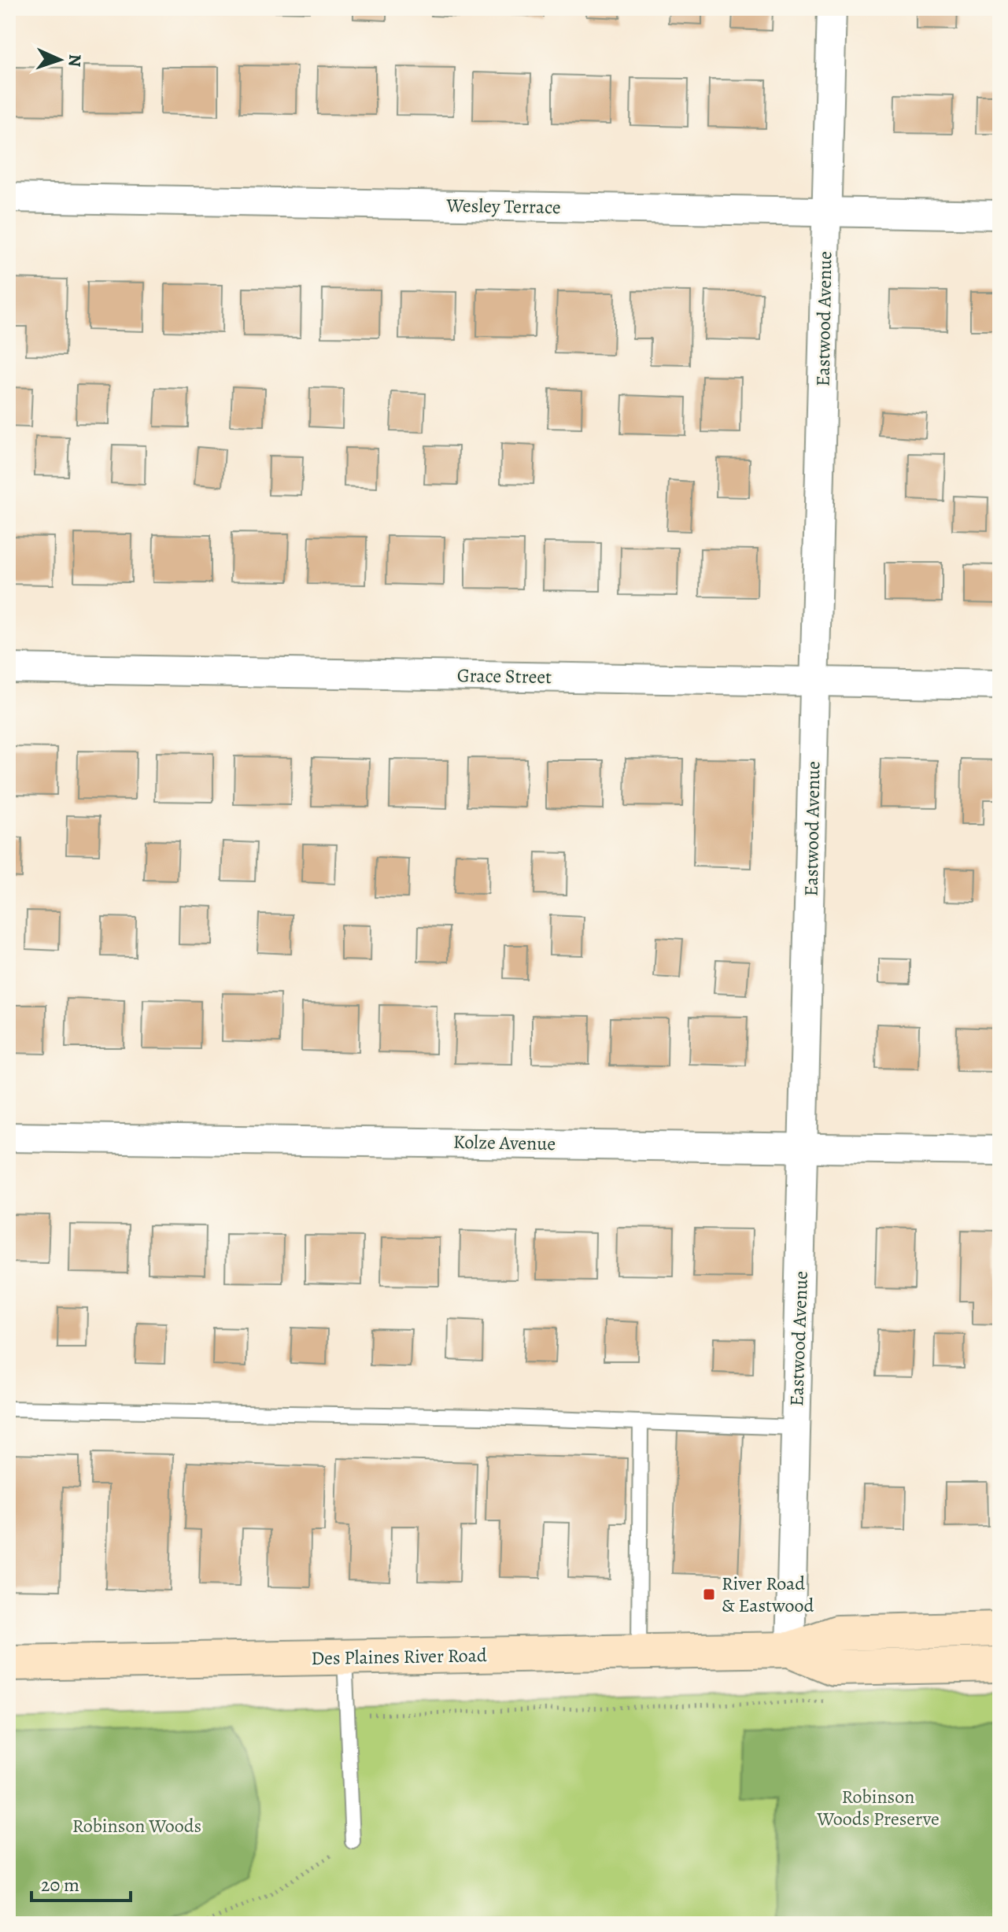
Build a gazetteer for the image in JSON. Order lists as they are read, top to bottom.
{
  "streets": {
    "main road": ["Des Plaines River Road"],
    "street": [
      "Wesley Terrace",
      "Eastwood Avenue",
      "Grace Street",
      "Kolze Avenue"
    ]
  },
  "crossings": [
    ["Wesley Terrace", "Eastwood Avenue"],
    ["Eastwood Avenue", "Grace Street"],
    ["Eastwood Avenue", "Kolze Avenue"],
    ["Eastwood Avenue", "Des Plaines River Road"]
  ],
  "parks": ["Robinson Woods Preserve", "Robinson Woods"],
  "places": {
    "transit": ["River Road & Eastwood"]
  },
  "scale_bar": "20 m",
  "north": "right"
}
